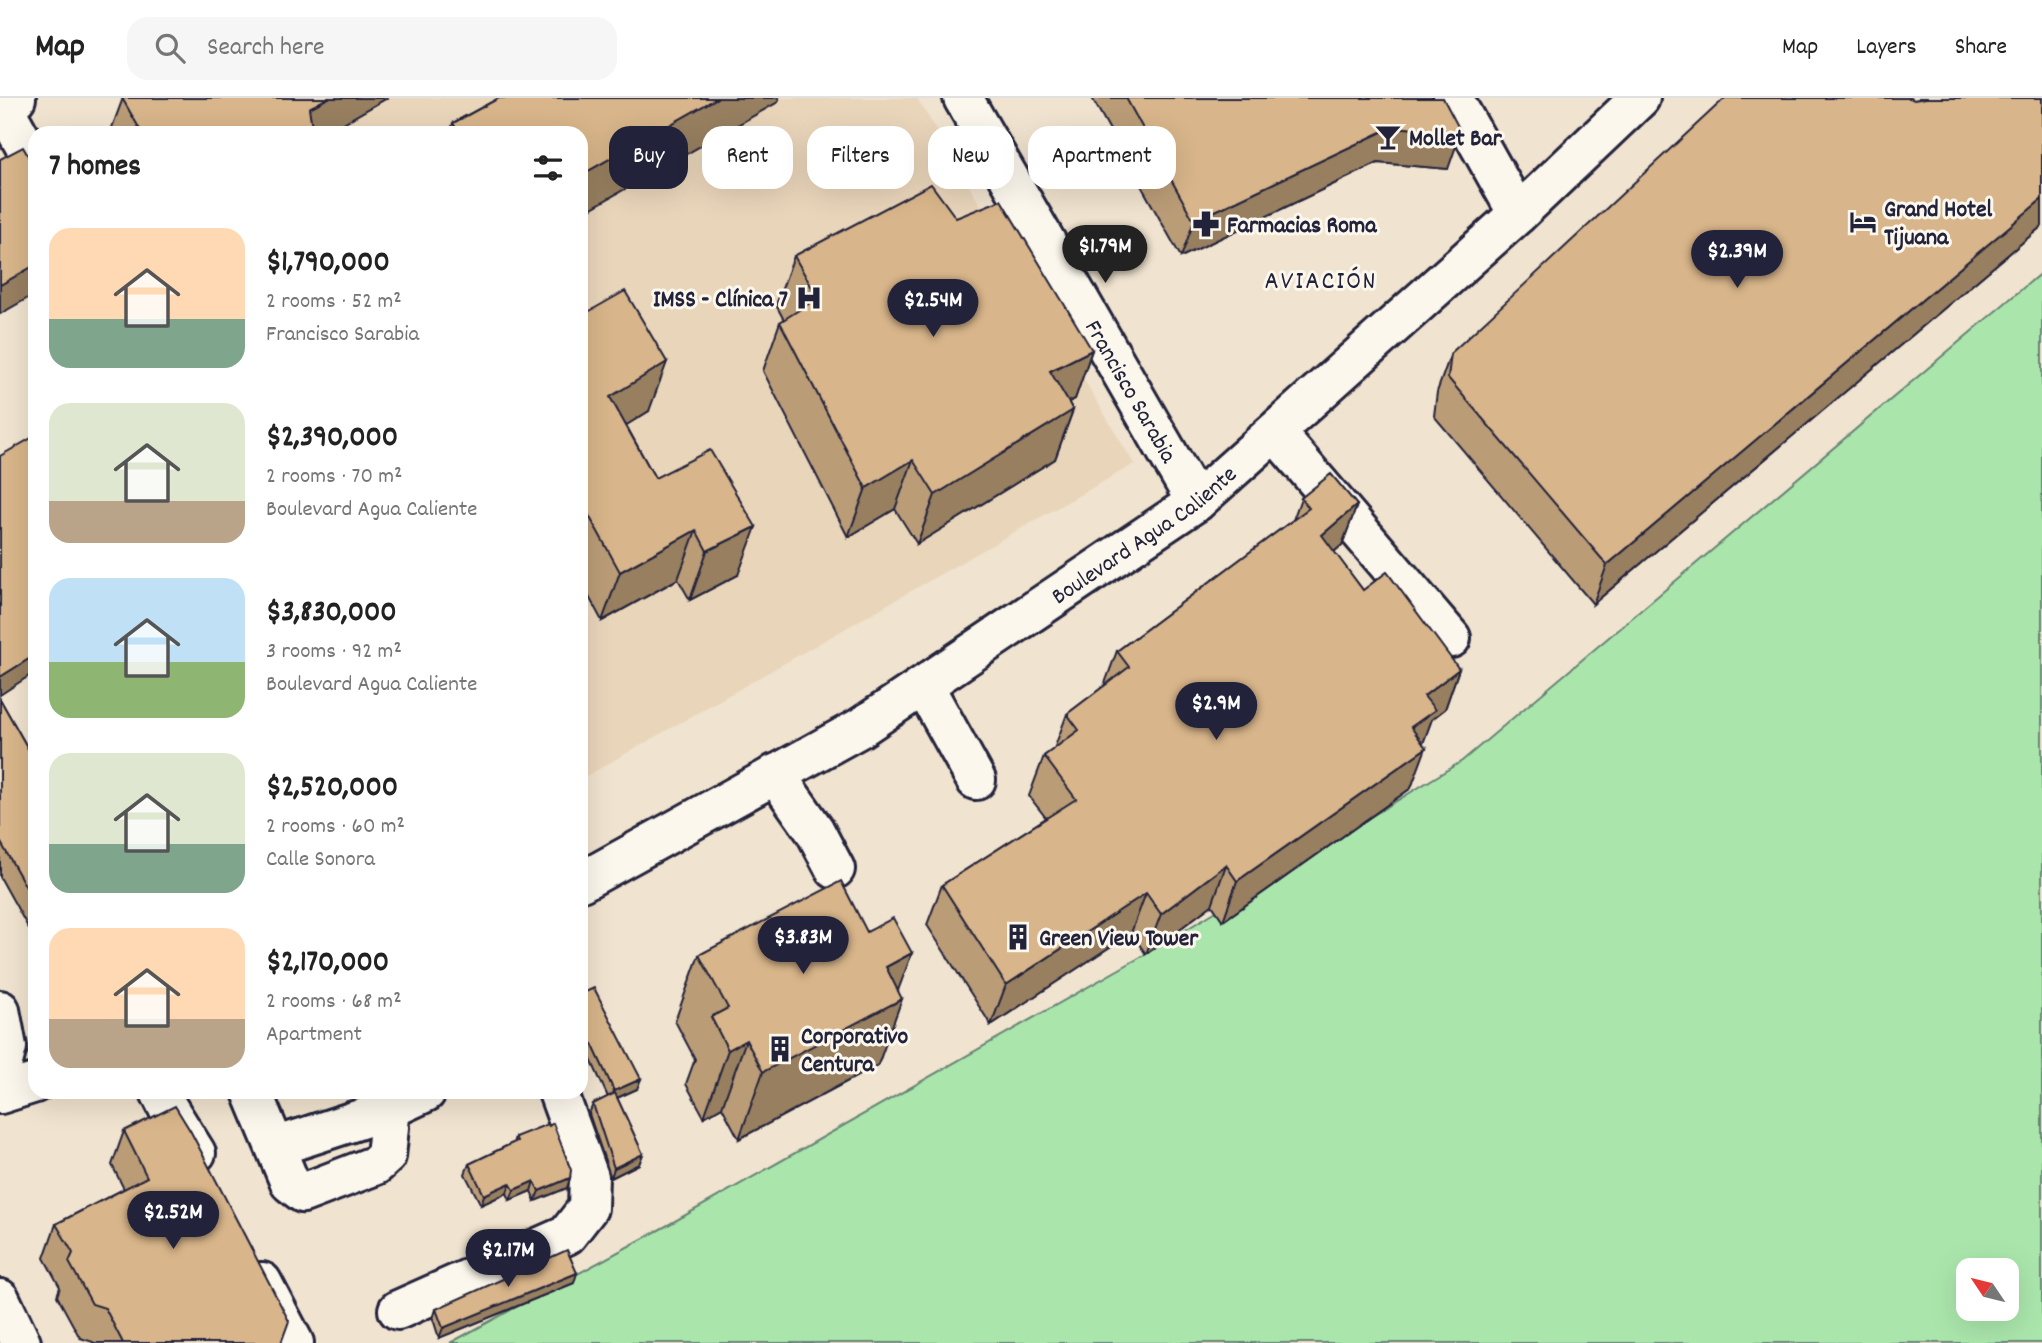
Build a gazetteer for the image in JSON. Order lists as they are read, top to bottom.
{
  "streets": {
    "main road": ["Francisco Sarabia", "Boulevard Agua Caliente"]
  },
  "crossings": [
    ["Francisco Sarabia", "Boulevard Agua Caliente"]
  ],
  "districts": ["AVIACIÓN"],
  "places": {
    "bar": ["Mollet Bar"],
    "hotel": ["Grand Hotel Tijuana"],
    "pharmacy": ["Farmacias Roma"],
    "hospital": ["IMSS - Clínica 7"],
    "building": ["Green View Tower", "Corporativo Centura"]
  },
  "north": "top left",
  "page": {
    "header": "Map",
    "search": "Search here",
    "nav": ["Map", "Layers", "Share"],
    "chip": [
      "Buy",
      "Rent",
      "Filters",
      "New",
      "Apartment"
    ],
    "heading": "7 homes",
    "list": [
      {
        "name": "$1,790,000",
        "note": "2 rooms · 52 m² · Francisco Sarabia"
      },
      {
        "name": "$2,390,000",
        "note": "2 rooms · 70 m² · Boulevard Agua Caliente"
      },
      {
        "name": "$3,830,000",
        "note": "3 rooms · 92 m² · Boulevard Agua Caliente"
      },
      {
        "name": "$2,520,000",
        "note": "2 rooms · 60 m² · Calle Sonora"
      },
      {
        "name": "$2,170,000",
        "note": "2 rooms · 68 m² · Apartment"
      }
    ],
    "price": [
      "$1.79M",
      "$2.39M",
      "$2.54M",
      "$2.9M",
      "$3.83M",
      "$2.52M",
      "$2.17M"
    ]
  }
}
